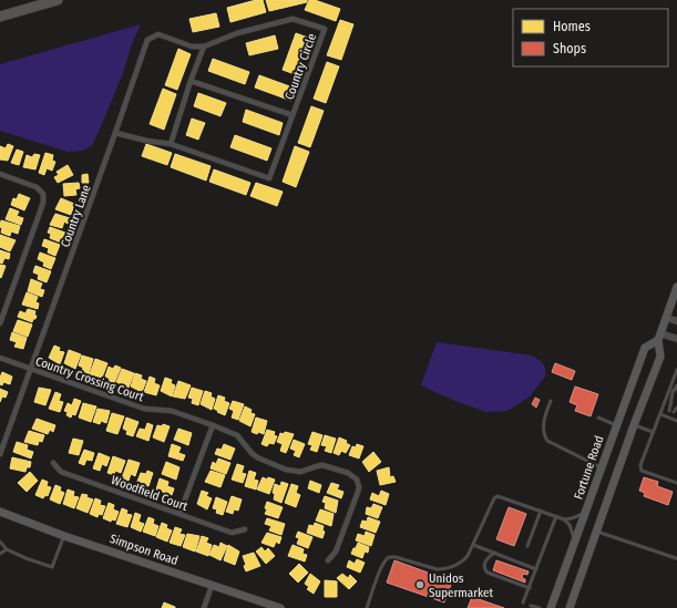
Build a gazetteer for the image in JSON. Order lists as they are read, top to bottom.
{
  "streets": {
    "main road": ["Fortune Road", "Simpson Road"],
    "street": [
      "Country Circle",
      "Country Lane",
      "Country Crossing Court",
      "Woodfield Court"
    ]
  },
  "crossings": [
    ["Country Circle", "Country Lane"],
    ["Country Lane", "Country Crossing Court"]
  ],
  "places": ["Unidos Supermarket"],
  "legend": ["Homes", "Shops"]
}
